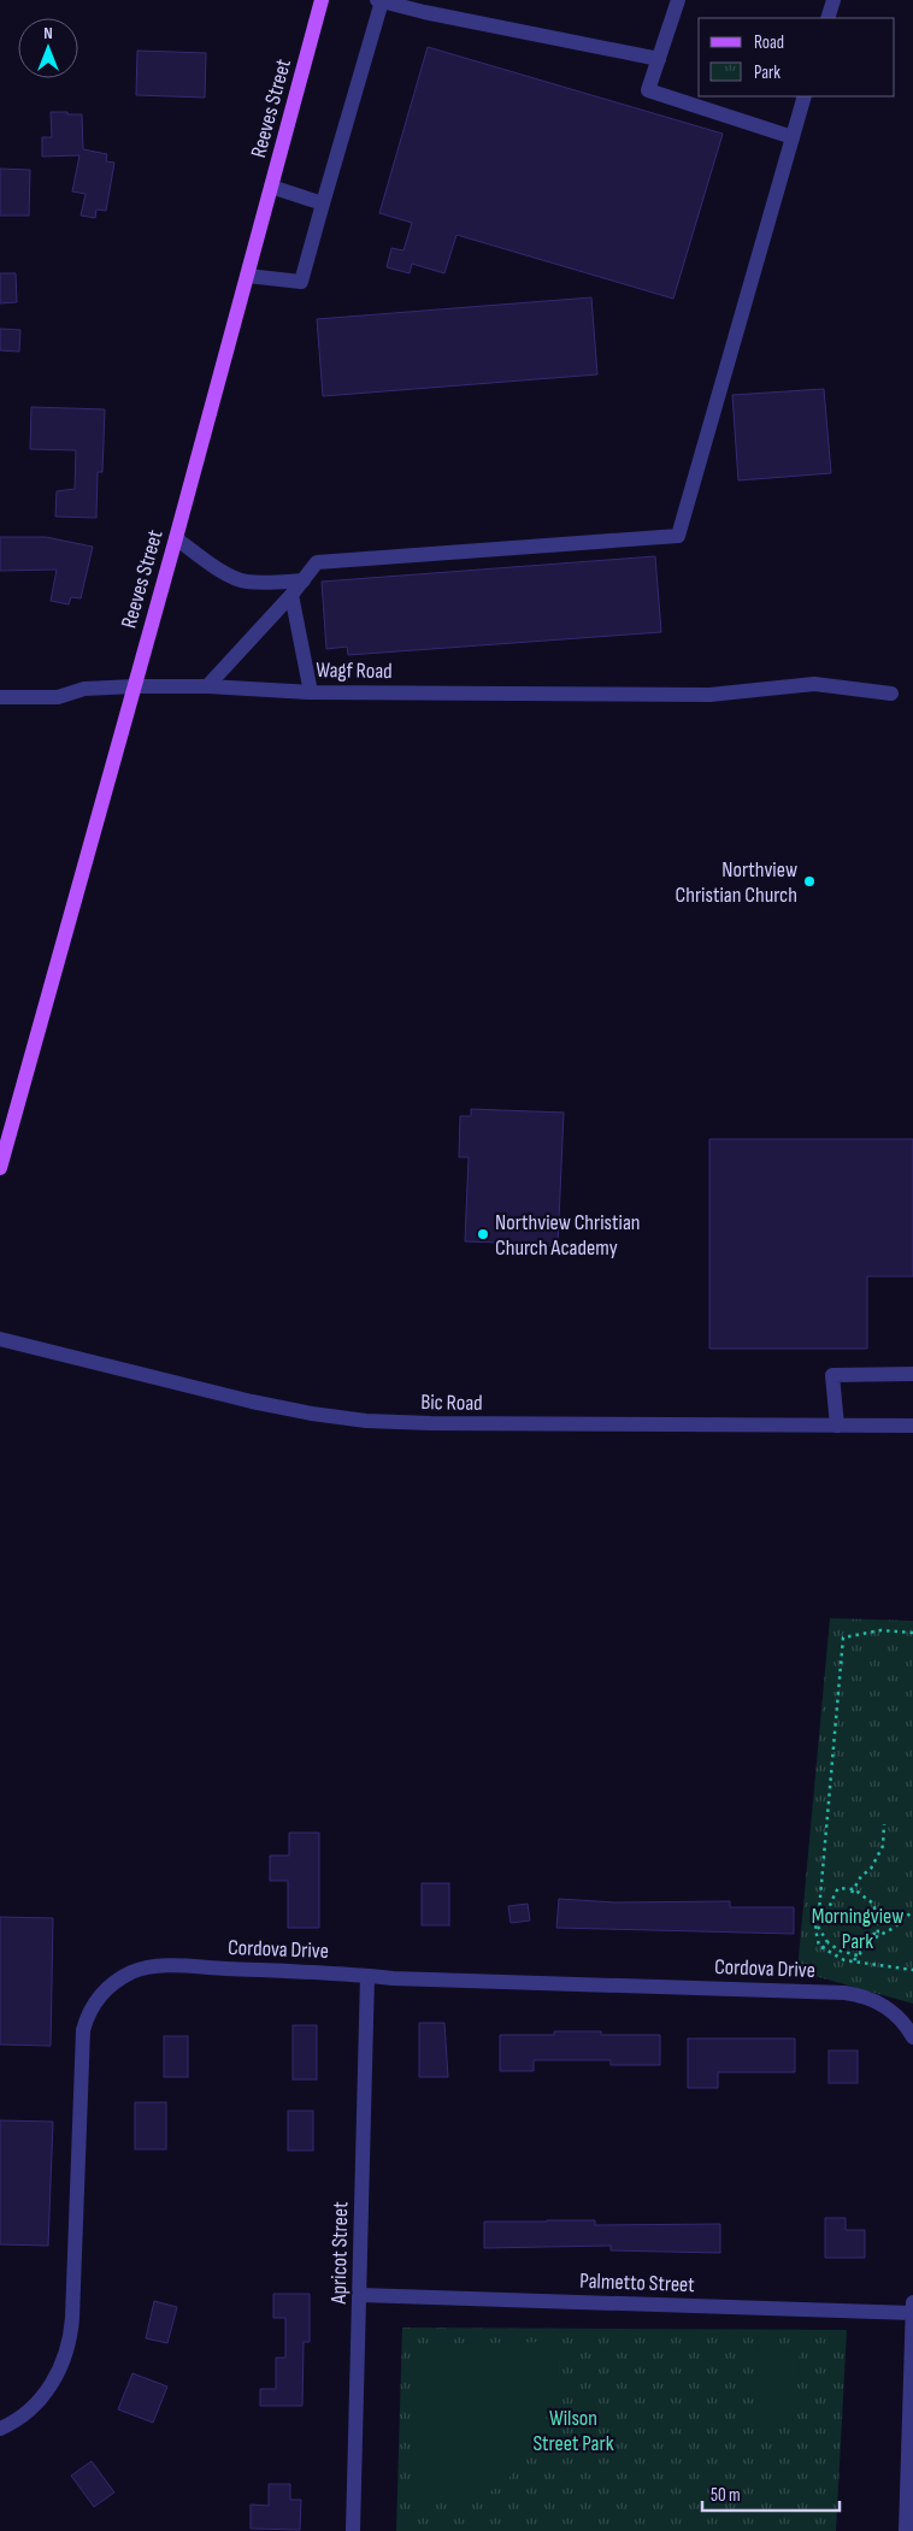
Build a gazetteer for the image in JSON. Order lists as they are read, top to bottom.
{
  "streets": {
    "main road": ["Reeves Street"],
    "street": [
      "Wagf Road",
      "Bic Road",
      "Cordova Drive",
      "Apricot Street",
      "Palmetto Street"
    ]
  },
  "crossings": [
    ["Reeves Street", "Wagf Road"],
    ["Cordova Drive", "Apricot Street"],
    ["Apricot Street", "Palmetto Street"]
  ],
  "parks": ["Morningview Park", "Wilson Street Park"],
  "places": ["Northview Christian Church", "Northview Christian Church Academy"],
  "legend": ["Road", "Park"],
  "scale_bar": "50 m",
  "north": "top"
}
